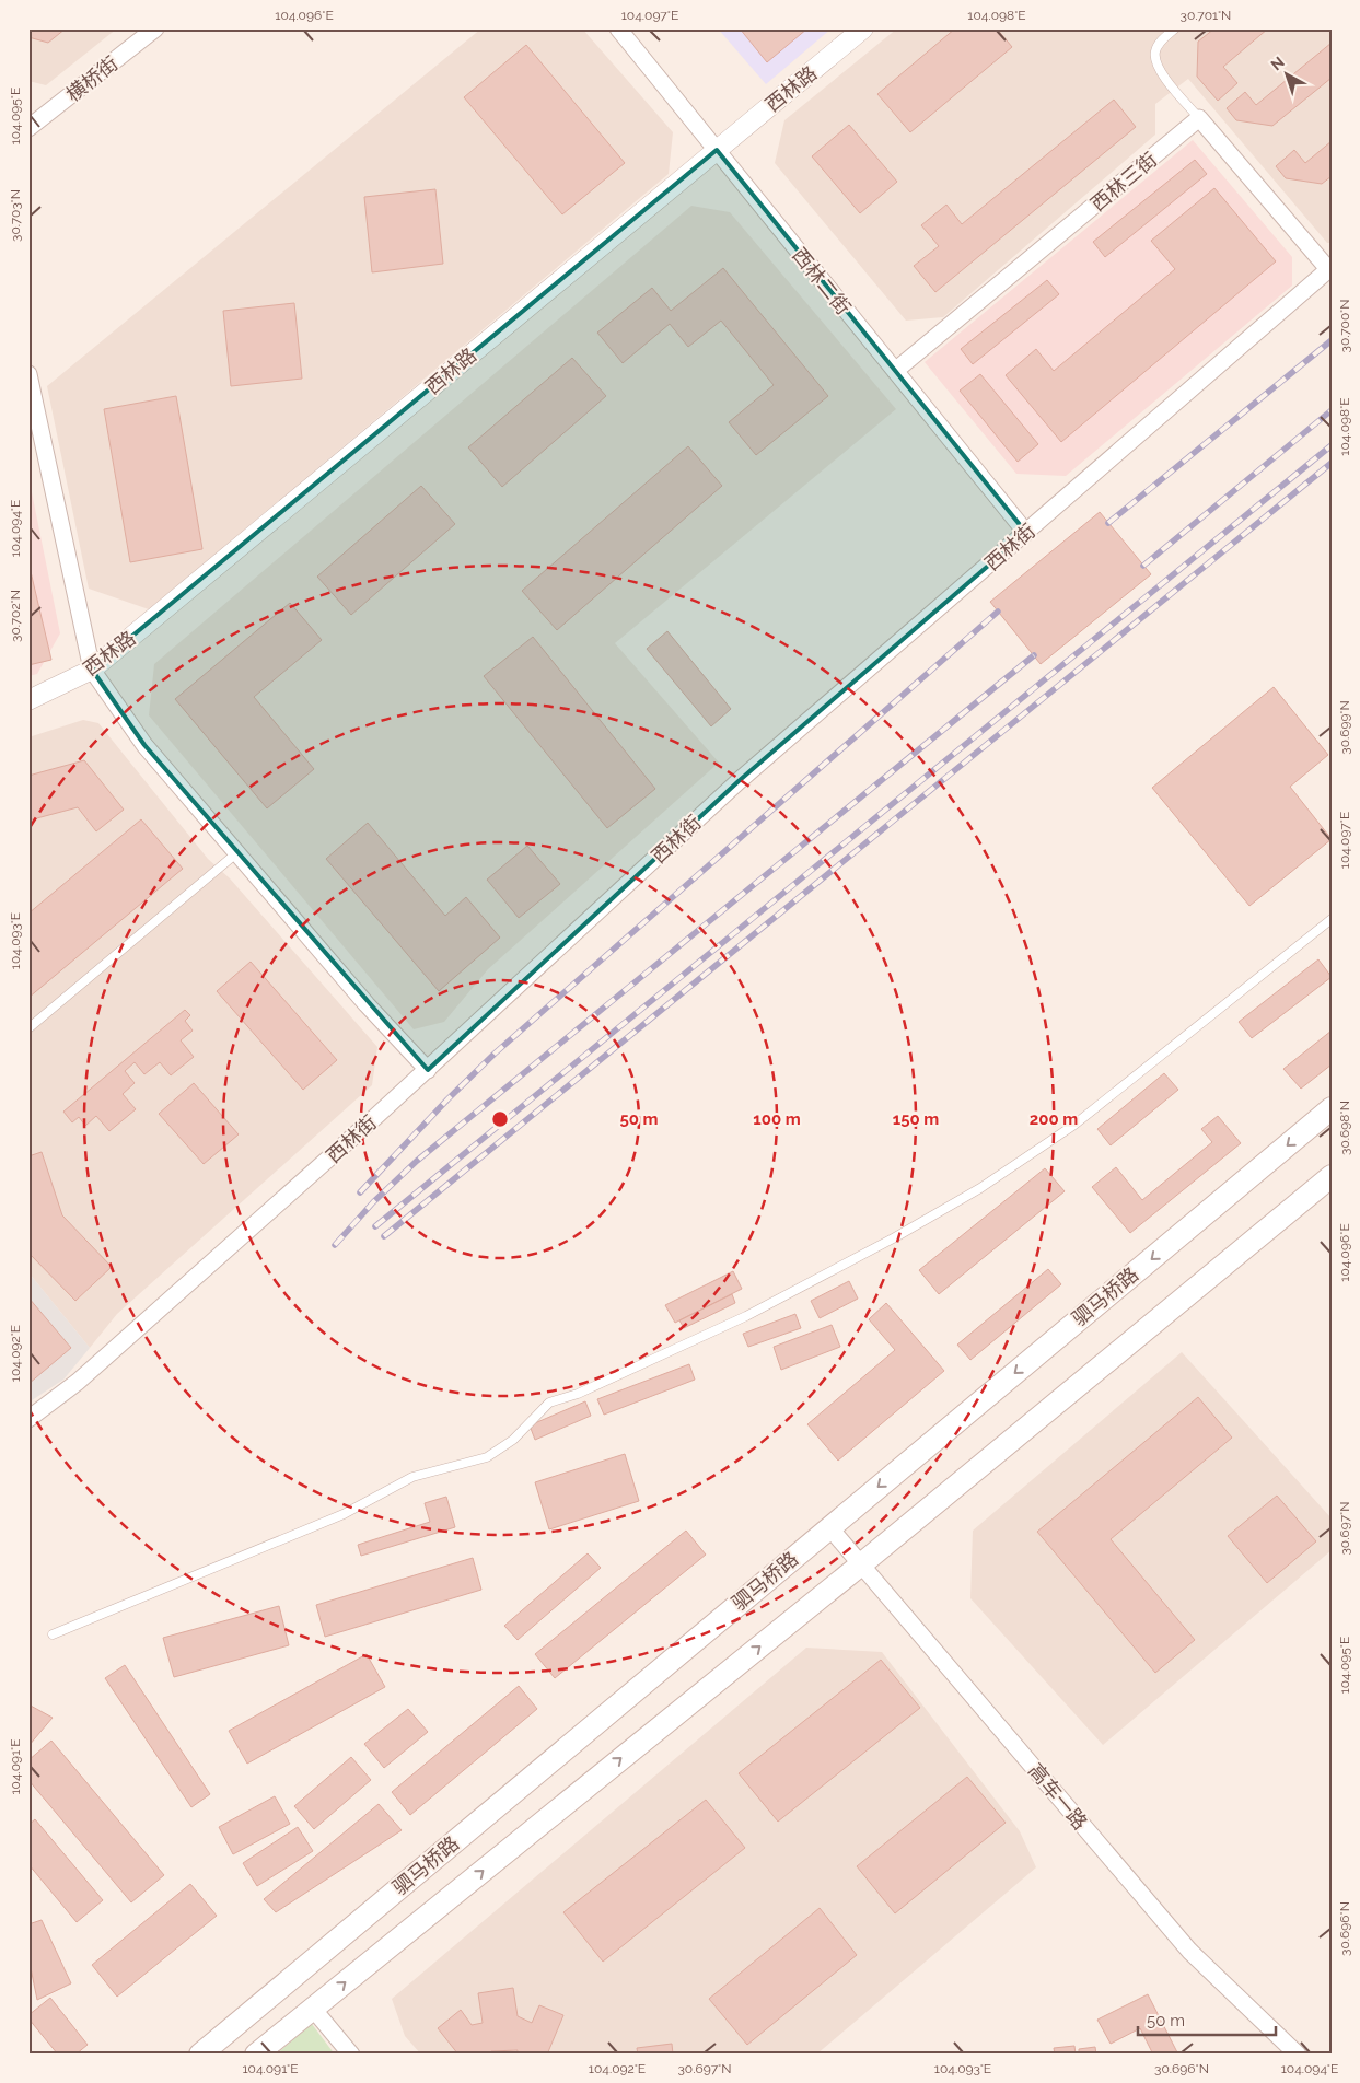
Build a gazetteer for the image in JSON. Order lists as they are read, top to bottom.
{
  "streets": {
    "main road": ["驷马桥路"],
    "street": [
      "横桥街",
      "西林路",
      "西林三街",
      "西林二街",
      "西林街",
      "高车一路"
    ]
  },
  "crossings": [
    ["西林路", "西林二街"],
    ["西林三街", "西林二街"],
    ["西林二街", "西林街"],
    ["驷马桥路", "高车一路"]
  ],
  "scale_bar": "50 m",
  "north": "top left",
  "coordinates": [
    "104.096°E",
    "104.097°E",
    "104.098°E",
    "30.701°N",
    "104.095°E",
    "30.703°N",
    "30.700°N",
    "104.094°E",
    "30.702°N",
    "30.699°N",
    "104.093°E",
    "30.698°N",
    "104.092°E",
    "30.697°N",
    "104.091°E",
    "30.696°N"
  ],
  "rings": [
    "50 m",
    "100 m",
    "150 m",
    "200 m"
  ]
}
